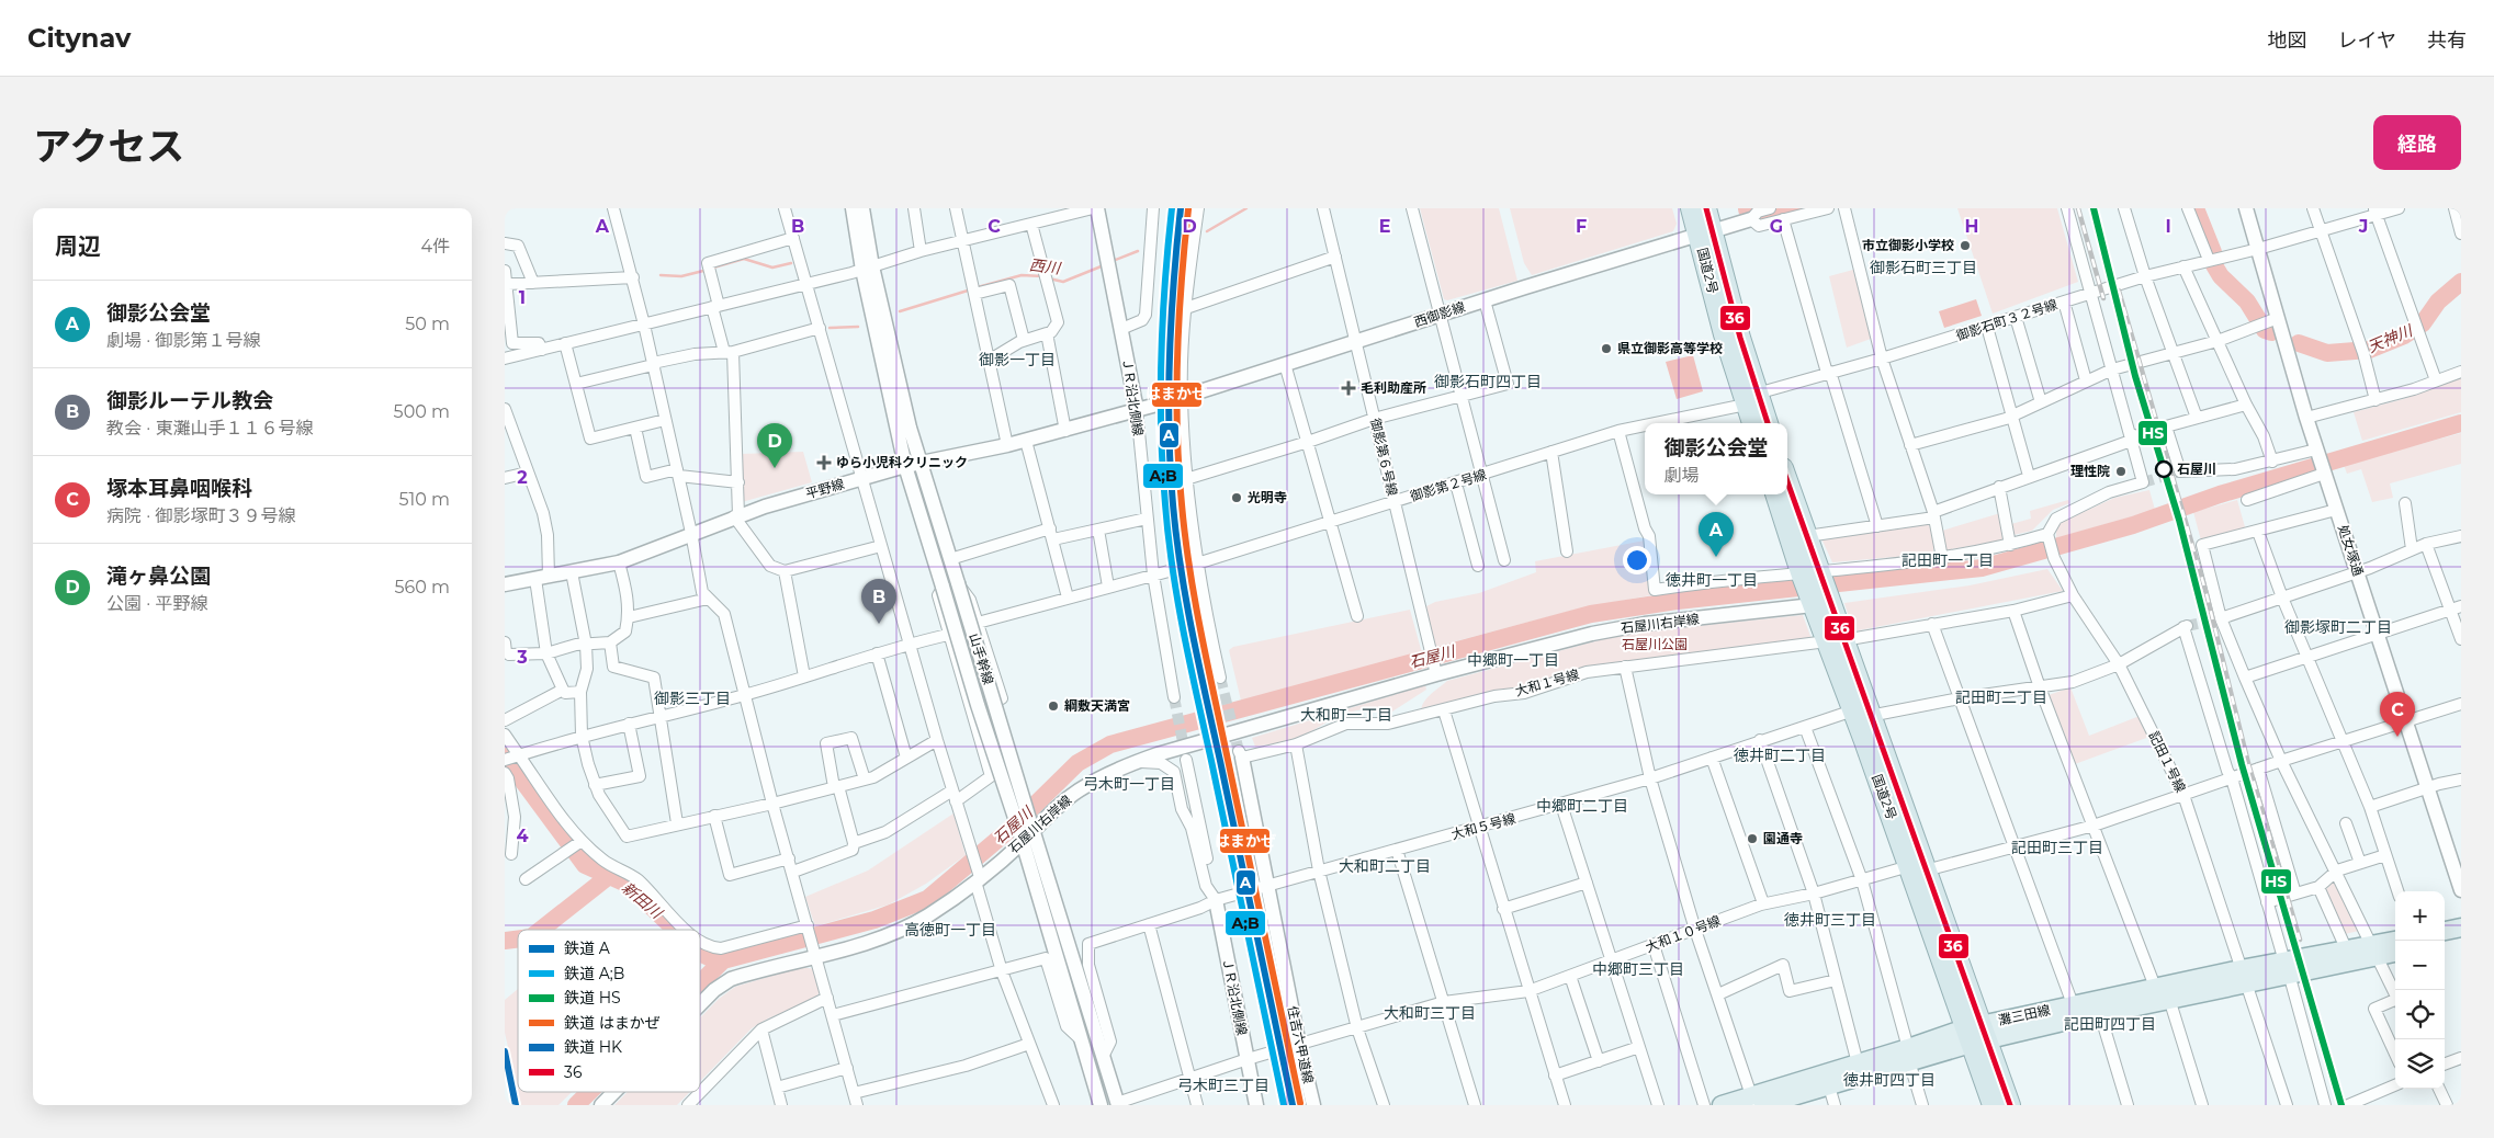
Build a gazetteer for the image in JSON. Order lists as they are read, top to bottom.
{
  "streets": {
    "highway": ["国道2号"],
    "main road": ["灘三田線"],
    "street": [
      "西御影線",
      "御影石町３２号線",
      "ＪＲ沿北側線",
      "御影第６号線",
      "御影第２号線",
      "平野線",
      "処女塚通",
      "石屋川右岸線",
      "山手幹線",
      "大和１号線",
      "記田１号線",
      "大和５号線",
      "大和１０号線",
      "住吉六甲道線"
    ]
  },
  "crossings": [
    ["国道2号", "西御影線"],
    ["国道2号", "御影石町３２号線"],
    ["国道2号", "御影第２号線"],
    ["国道2号", "石屋川右岸線"],
    ["国道2号", "大和１号線"],
    ["国道2号", "大和５号線"],
    ["国道2号", "大和１０号線"],
    ["国道2号", "灘三田線"],
    ["西御影線", "御影第６号線"],
    ["西御影線", "平野線"],
    ["御影石町３２号線", "御影第２号線"],
    ["御影石町３２号線", "処女塚通"],
    ["ＪＲ沿北側線", "御影第２号線"],
    ["ＪＲ沿北側線", "平野線"],
    ["ＪＲ沿北側線", "大和５号線"],
    ["ＪＲ沿北側線", "大和１０号線"],
    ["御影第６号線", "御影第２号線"],
    ["御影第６号線", "石屋川右岸線"],
    ["平野線", "山手幹線"],
    ["処女塚通", "大和１０号線"],
    ["石屋川右岸線", "山手幹線"],
    ["山手幹線", "大和５号線"],
    ["山手幹線", "大和１０号線"],
    ["大和１号線", "記田１号線"],
    ["大和１号線", "住吉六甲道線"],
    ["記田１号線", "大和５号線"],
    ["記田１号線", "大和１０号線"],
    ["記田１号線", "灘三田線"],
    ["大和５号線", "大和１０号線"],
    ["大和５号線", "住吉六甲道線"],
    ["大和１０号線", "住吉六甲道線"]
  ],
  "districts": [
    "御影石町三丁目",
    "御影一丁目",
    "御影石町四丁目",
    "記田町一丁目",
    "徳井町一丁目",
    "御影塚町二丁目",
    "中郷町一丁目",
    "記田町二丁目",
    "御影三丁目",
    "大和町一丁目",
    "徳井町二丁目",
    "弓木町一丁目",
    "中郷町二丁目",
    "記田町三丁目",
    "大和町二丁目",
    "徳井町三丁目",
    "高徳町一丁目",
    "中郷町三丁目",
    "大和町三丁目",
    "記田町四丁目",
    "徳井町四丁目",
    "弓木町三丁目"
  ],
  "water": [
    "西川",
    "天神川",
    "石屋川",
    "新田川"
  ],
  "parks": ["石屋川公園"],
  "places": {
    "other": [
      "市立御影小学校",
      "県立御影高等学校",
      "石屋川",
      "理性院",
      "光明寺",
      "綱敷天満宮",
      "園通寺"
    ],
    "health": ["毛利助産所", "ゆら小児科クリニック"]
  },
  "lines": [
    "rail line A",
    "rail line A;B",
    "rail line HS",
    "transit line 36",
    "rail line はまかぜ",
    "rail line HK"
  ],
  "legend": [
    "鉄道 A",
    "鉄道 A;B",
    "鉄道 HS",
    "鉄道 はまかぜ",
    "鉄道 HK",
    "36"
  ],
  "page": {
    "header": "Citynav",
    "nav": ["地図", "レイヤ", "共有"],
    "title": "アクセス",
    "buttons": "経路",
    "heading": ["周辺", "4件"],
    "list": [
      {
        "mark": "A",
        "name": "御影公会堂",
        "note": "劇場 · 御影第１号線",
        "value": "50 m"
      },
      {
        "mark": "B",
        "name": "御影ルーテル教会",
        "note": "教会 · 東灘山手１１６号線",
        "value": "500 m"
      },
      {
        "mark": "C",
        "name": "塚本耳鼻咽喉科",
        "note": "病院 · 御影塚町３９号線",
        "value": "510 m"
      },
      {
        "mark": "D",
        "name": "滝ヶ鼻公園",
        "note": "公園 · 平野線",
        "value": "560 m"
      }
    ],
    "popup": ["御影公会堂", "劇場"],
    "pins": [
      "D",
      "A",
      "B",
      "C"
    ],
    "map_buttons": ["+", "−"]
  },
  "grid": {
    "columns": [
      "A",
      "B",
      "C",
      "D",
      "E",
      "F",
      "G",
      "H",
      "I",
      "J"
    ],
    "rows": [
      "1",
      "2",
      "3",
      "4"
    ]
  }
}
